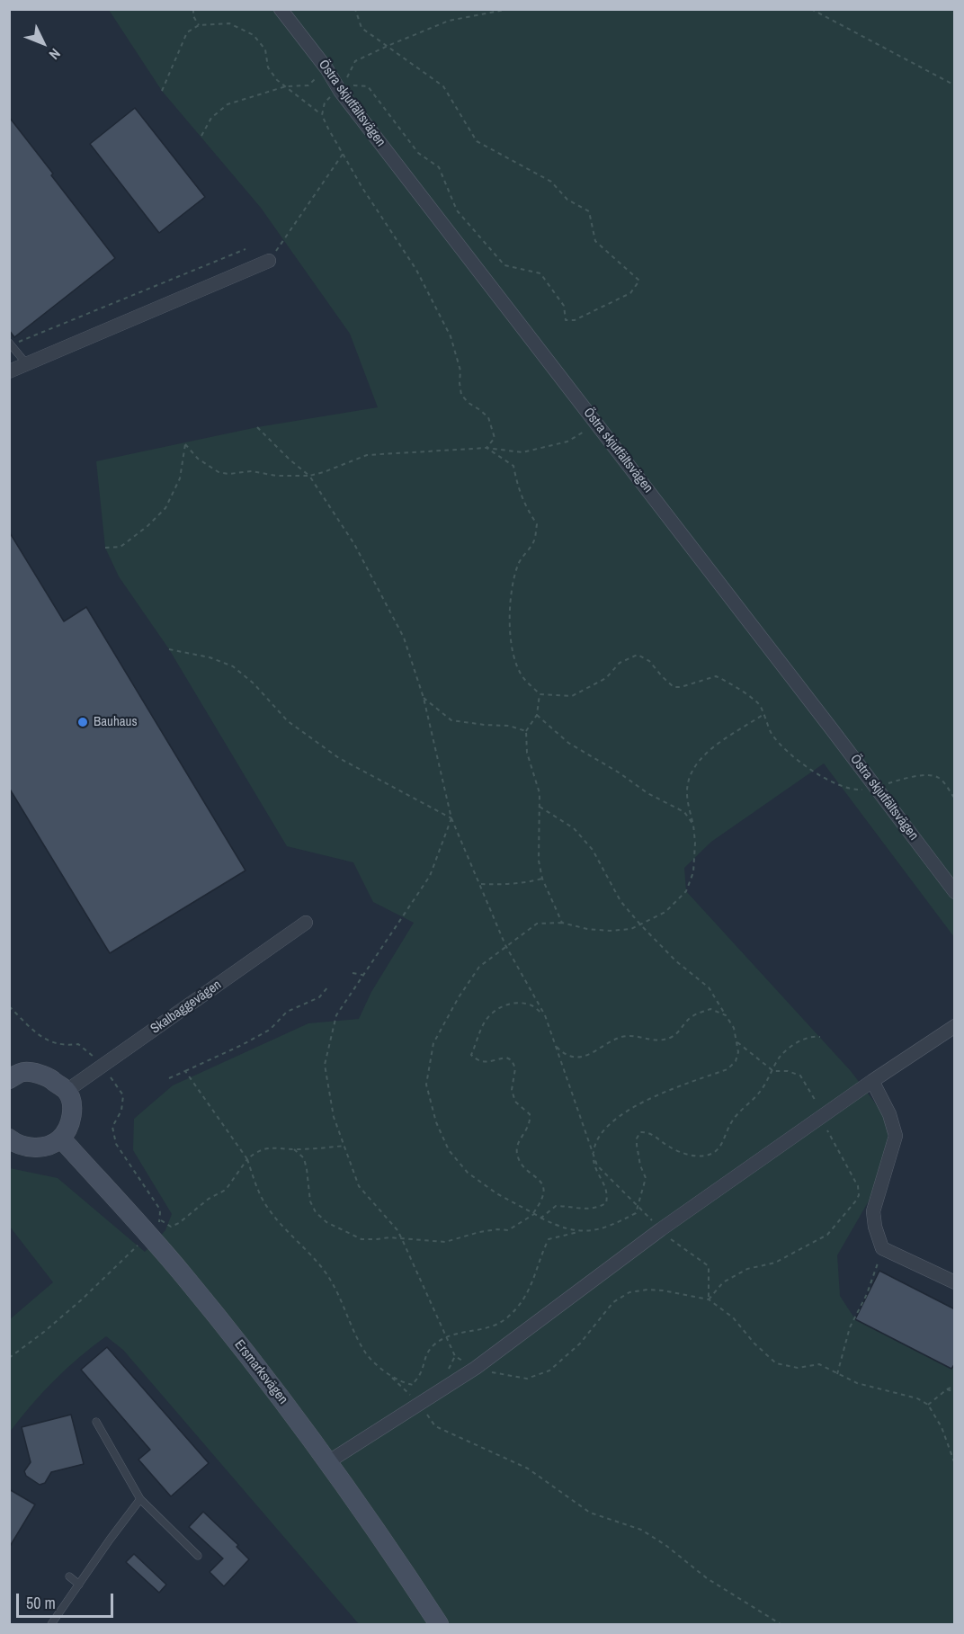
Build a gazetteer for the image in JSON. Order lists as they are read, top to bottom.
{
  "streets": {
    "main road": ["Ersmarksvägen"],
    "street": ["Östra skjutfältsvägen", "Skalbaggevägen"]
  },
  "places": ["Bauhaus"],
  "scale_bar": "50 m",
  "north": "bottom right"
}
